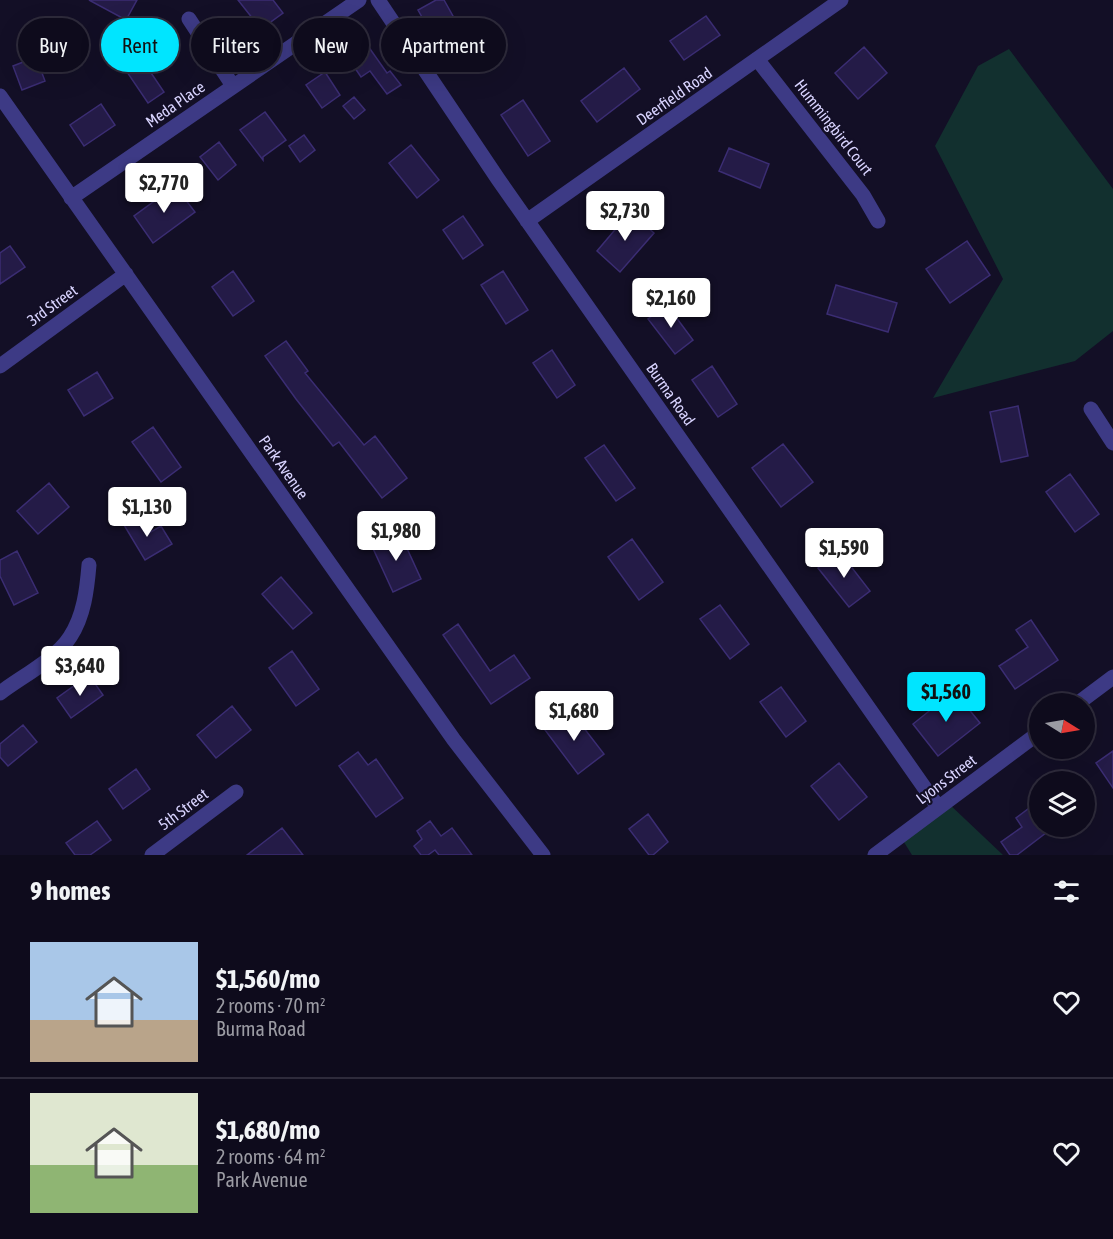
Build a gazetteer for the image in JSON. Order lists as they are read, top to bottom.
{
  "streets": {
    "street": [
      "Deerfield Road",
      "Meda Place",
      "Hummingbird Court",
      "3rd Street",
      "Burma Road",
      "Park Avenue",
      "Lyons Street",
      "5th Street"
    ]
  },
  "crossings": [
    ["Deerfield Road", "Hummingbird Court"],
    ["Deerfield Road", "Burma Road"],
    ["Meda Place", "Park Avenue"],
    ["3rd Street", "Park Avenue"],
    ["Burma Road", "Lyons Street"]
  ],
  "north": "right",
  "page": {
    "chip": [
      "Buy",
      "Rent",
      "Filters",
      "New",
      "Apartment"
    ],
    "price": [
      "$2,770",
      "$2,730",
      "$2,160",
      "$1,130",
      "$1,980",
      "$1,590",
      "$3,640",
      "$1,560",
      "$1,680"
    ],
    "heading": "9 homes",
    "list": [
      {
        "name": "$1,560/mo",
        "note": "2 rooms · 70 m² · Burma Road"
      },
      {
        "name": "$1,680/mo",
        "note": "2 rooms · 64 m² · Park Avenue"
      }
    ]
  }
}
